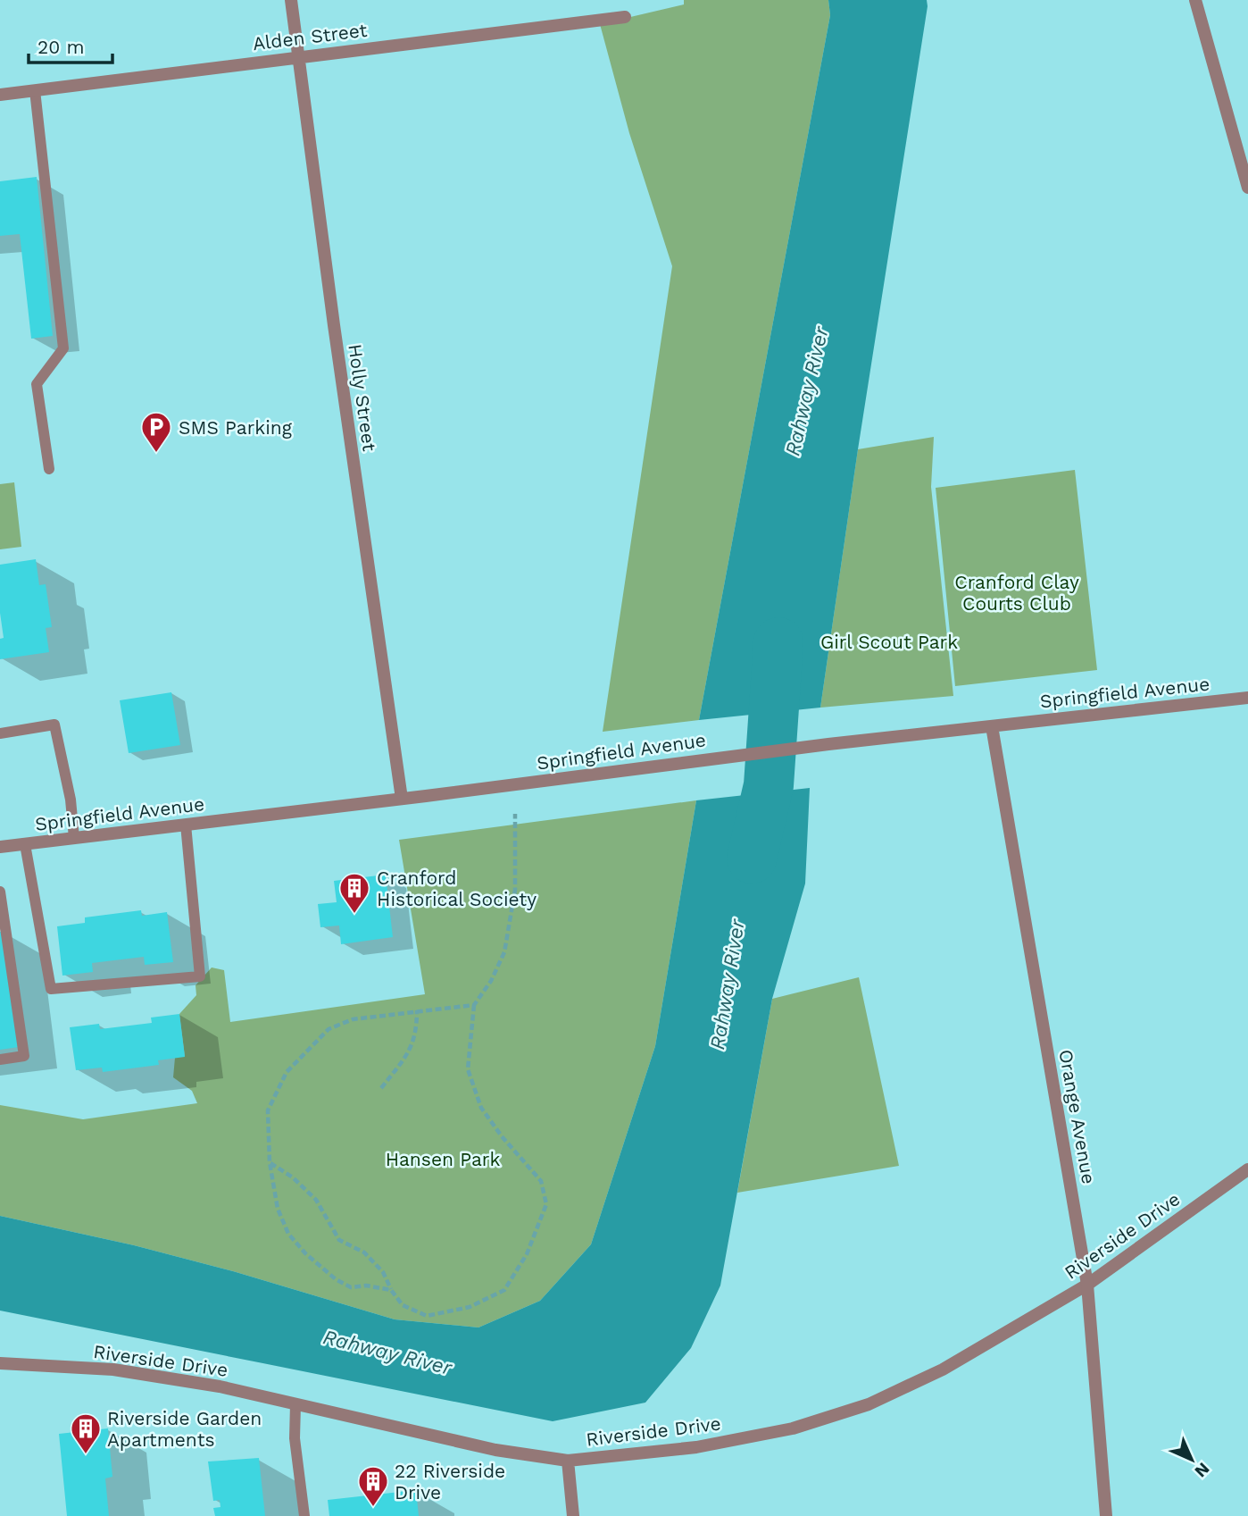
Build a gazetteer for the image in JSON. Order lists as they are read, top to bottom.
{
  "streets": {
    "street": [
      "Alden Street",
      "Holly Street",
      "Springfield Avenue",
      "Orange Avenue",
      "Riverside Drive"
    ]
  },
  "crossings": [
    ["Alden Street", "Holly Street"],
    ["Holly Street", "Springfield Avenue"],
    ["Springfield Avenue", "Orange Avenue"],
    ["Orange Avenue", "Riverside Drive"]
  ],
  "water": ["Rahway River"],
  "parks": ["Cranford Clay Courts Club", "Girl Scout Park", "Hansen Park"],
  "places": {
    "parking": ["SMS Parking"],
    "building": ["Cranford Historical Society", "Riverside Garden Apartments", "22 Riverside Drive"]
  },
  "scale_bar": "20 m",
  "north": "bottom right"
}
